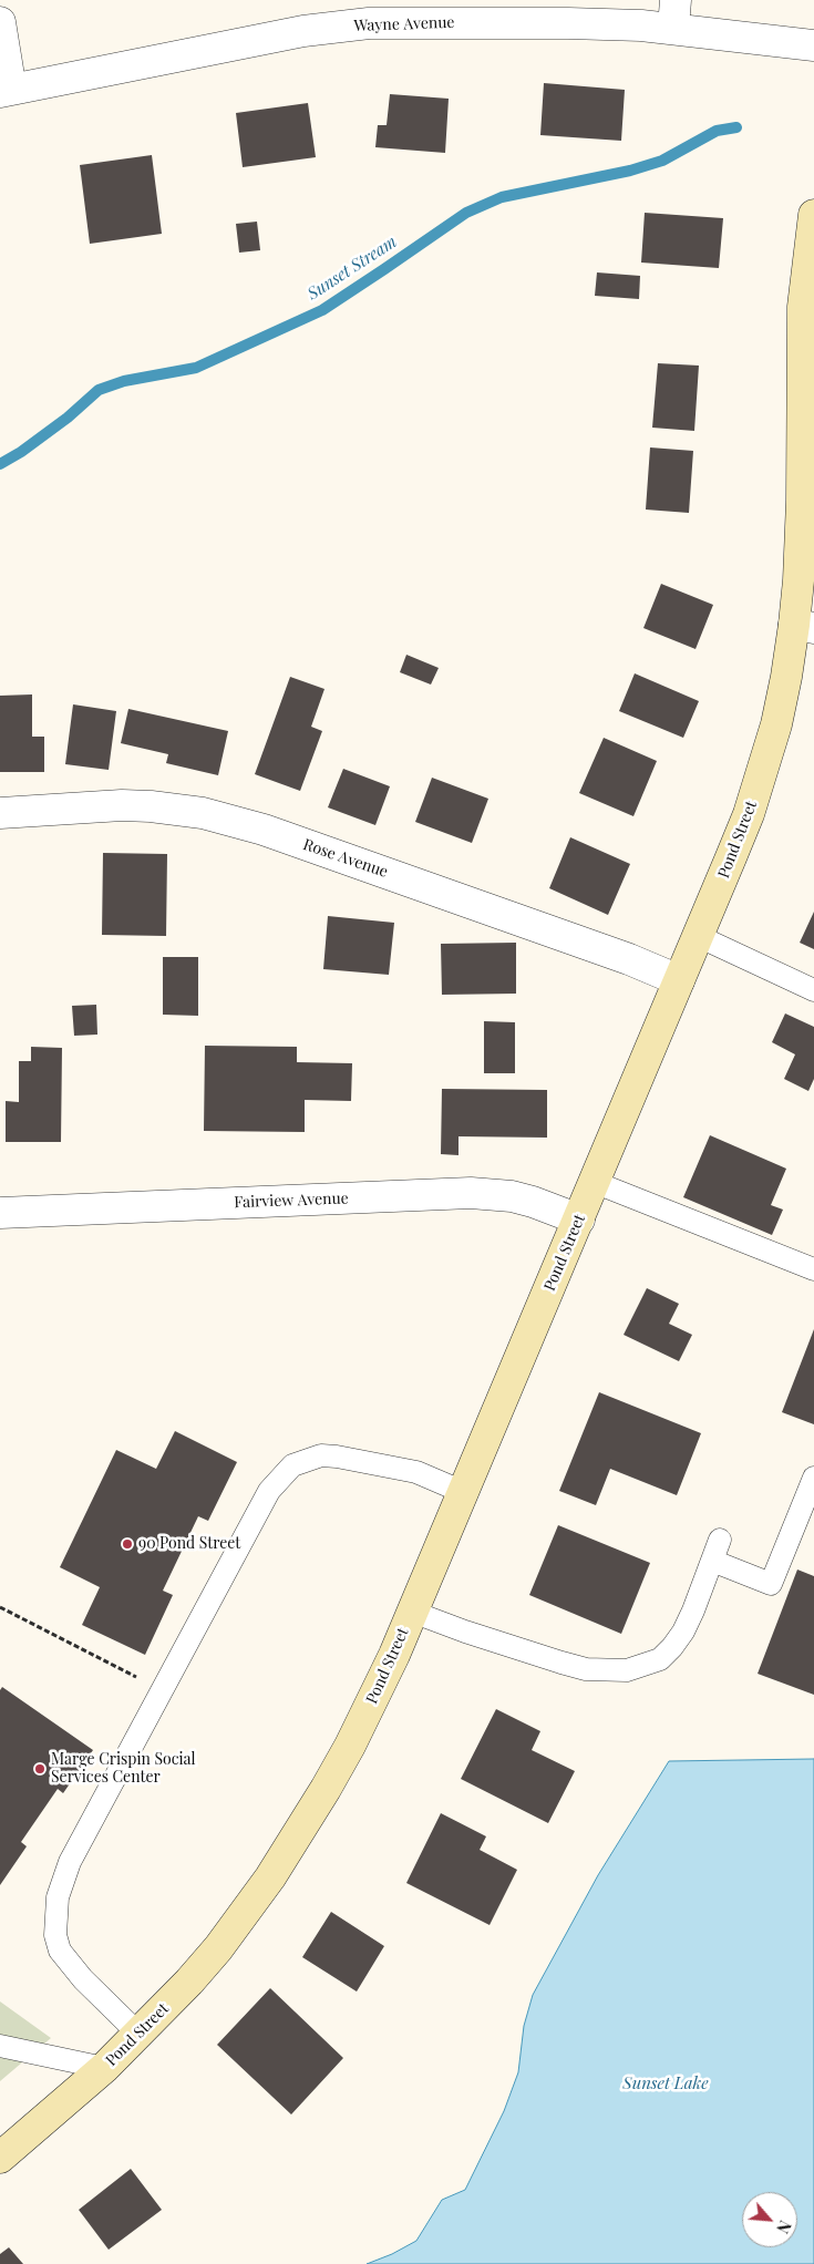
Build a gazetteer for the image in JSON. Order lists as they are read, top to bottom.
{
  "streets": {
    "main road": ["Pond Street"],
    "street": ["Wayne Avenue", "Rose Avenue", "Fairview Avenue"]
  },
  "crossings": [
    ["Pond Street", "Rose Avenue"],
    ["Pond Street", "Fairview Avenue"]
  ],
  "water": ["Sunset Stream", "Sunset Lake"],
  "places": ["90 Pond Street", "Marge Crispin Social Services Center"],
  "north": "bottom right"
}
